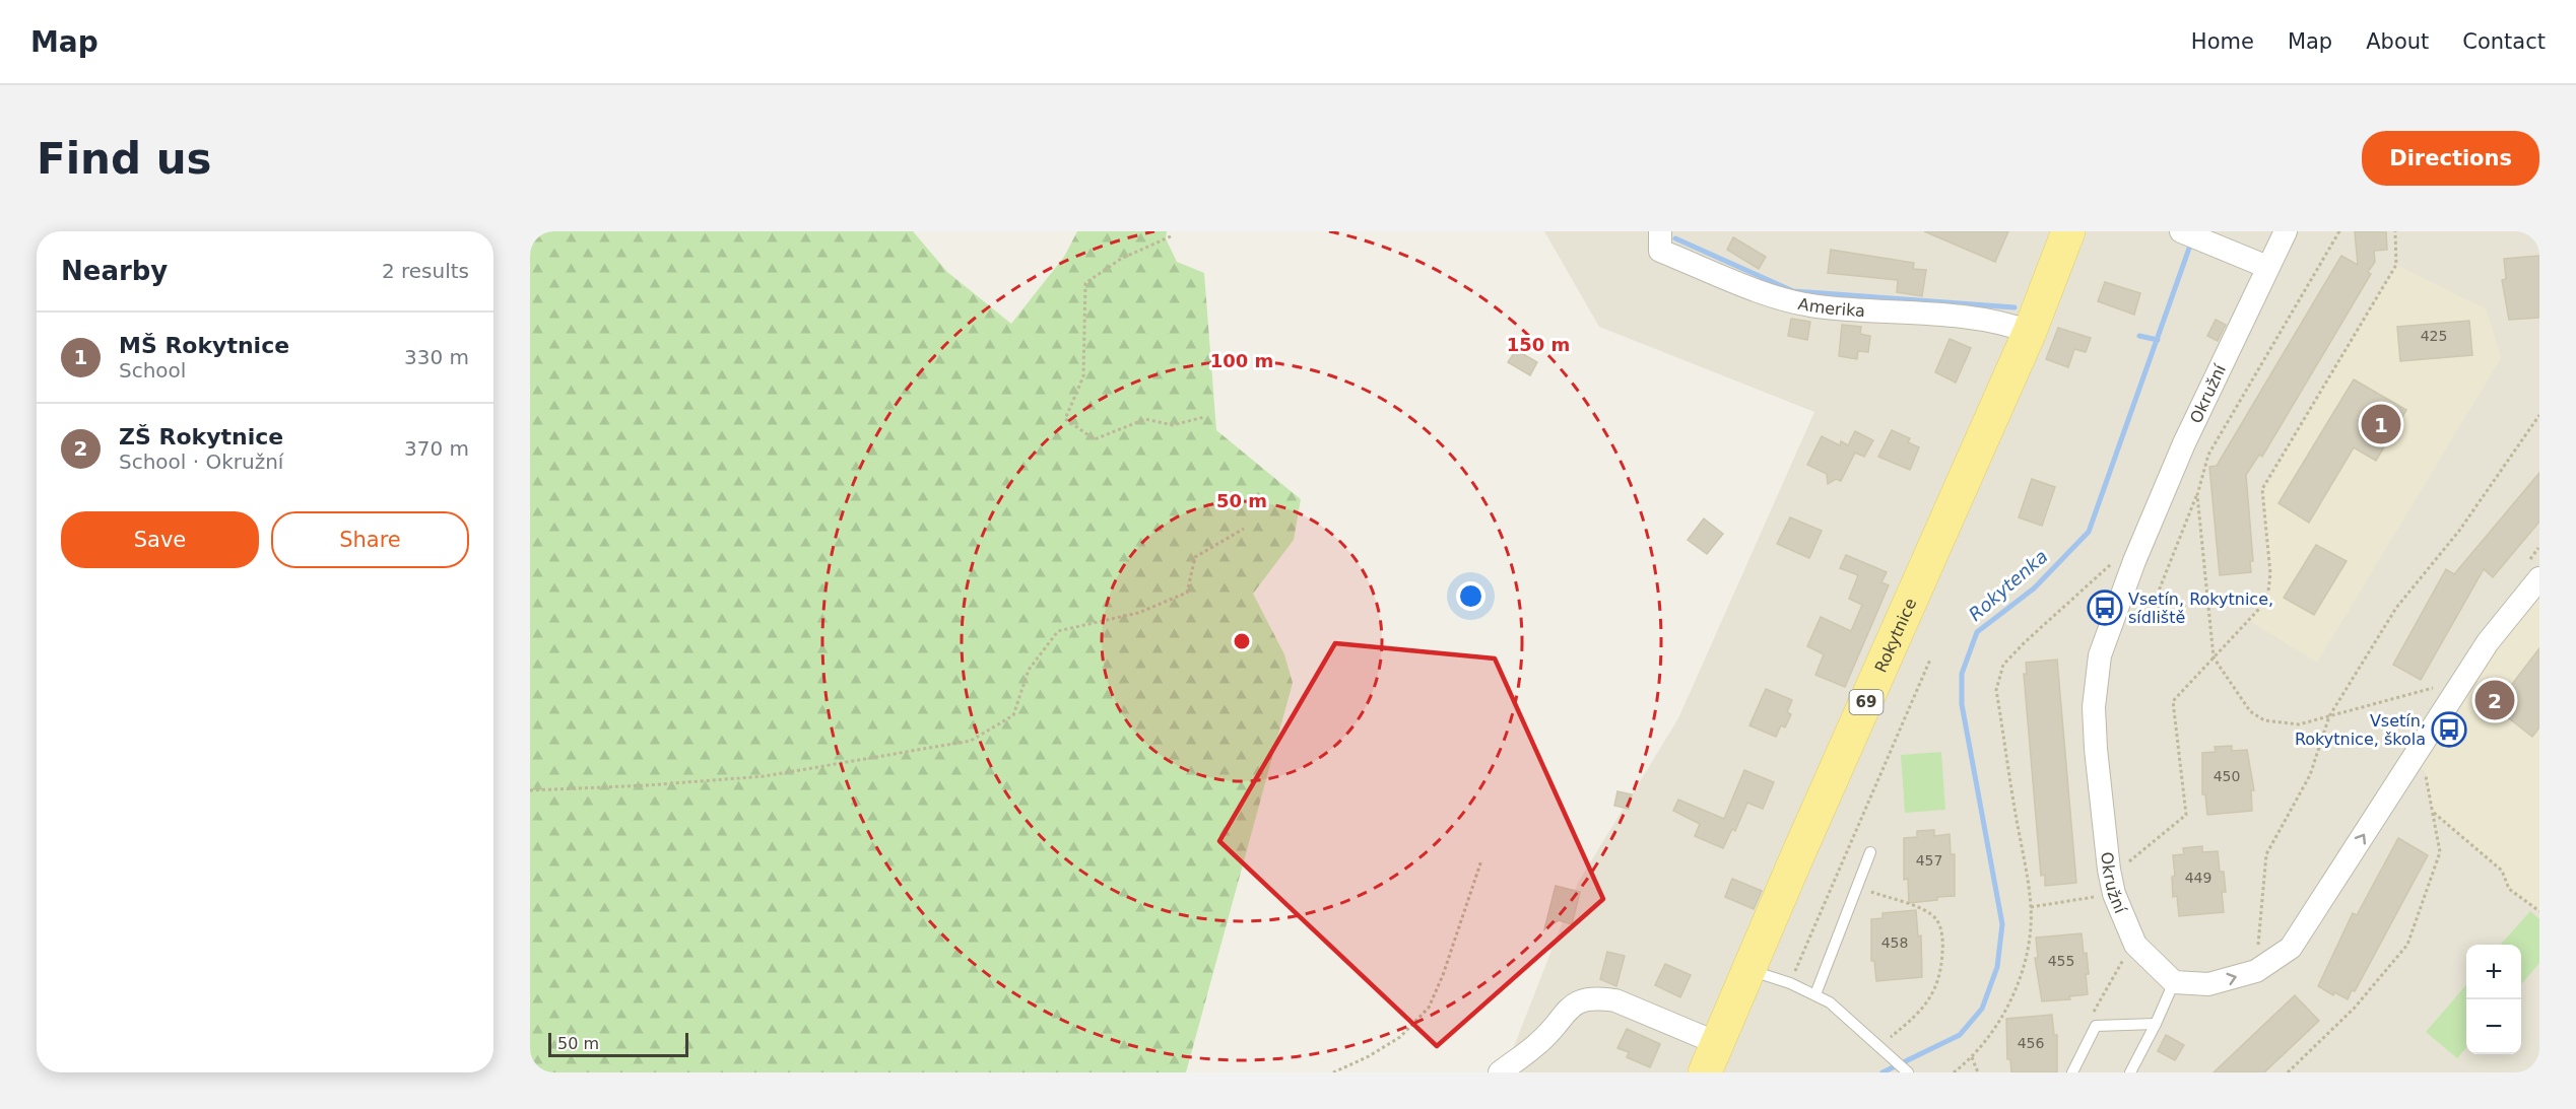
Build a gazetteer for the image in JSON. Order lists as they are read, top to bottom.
{
  "streets": {
    "main road": ["Rokytnice", "69"],
    "street": ["Amerika", "Okružní"]
  },
  "crossings": [
    ["Amerika", "Rokytnice"]
  ],
  "water": ["Rokytenka"],
  "places": {
    "bus stop": ["Vsetín, Rokytnice, sídliště", "Vsetín, Rokytnice, škola"]
  },
  "house_numbers": [
    "425",
    "450",
    "457",
    "449",
    "458",
    "455",
    "456"
  ],
  "scale_bar": "50 m",
  "page": {
    "header": "Map",
    "nav": [
      "Home",
      "Map",
      "About",
      "Contact"
    ],
    "buttons": [
      "Directions",
      ["Save", "Share"]
    ],
    "title": "Find us",
    "heading": ["Nearby", "2 results"],
    "list": [
      {
        "mark": "1",
        "name": "MŠ Rokytnice",
        "note": "School",
        "value": "330 m"
      },
      {
        "mark": "2",
        "name": "ZŠ Rokytnice",
        "note": "School · Okružní",
        "value": "370 m"
      }
    ],
    "pins": ["1", "2"],
    "map_buttons": ["+", "−"],
    "scale": "50 m"
  },
  "rings": ["150 m", "100 m", "50 m"]
}
